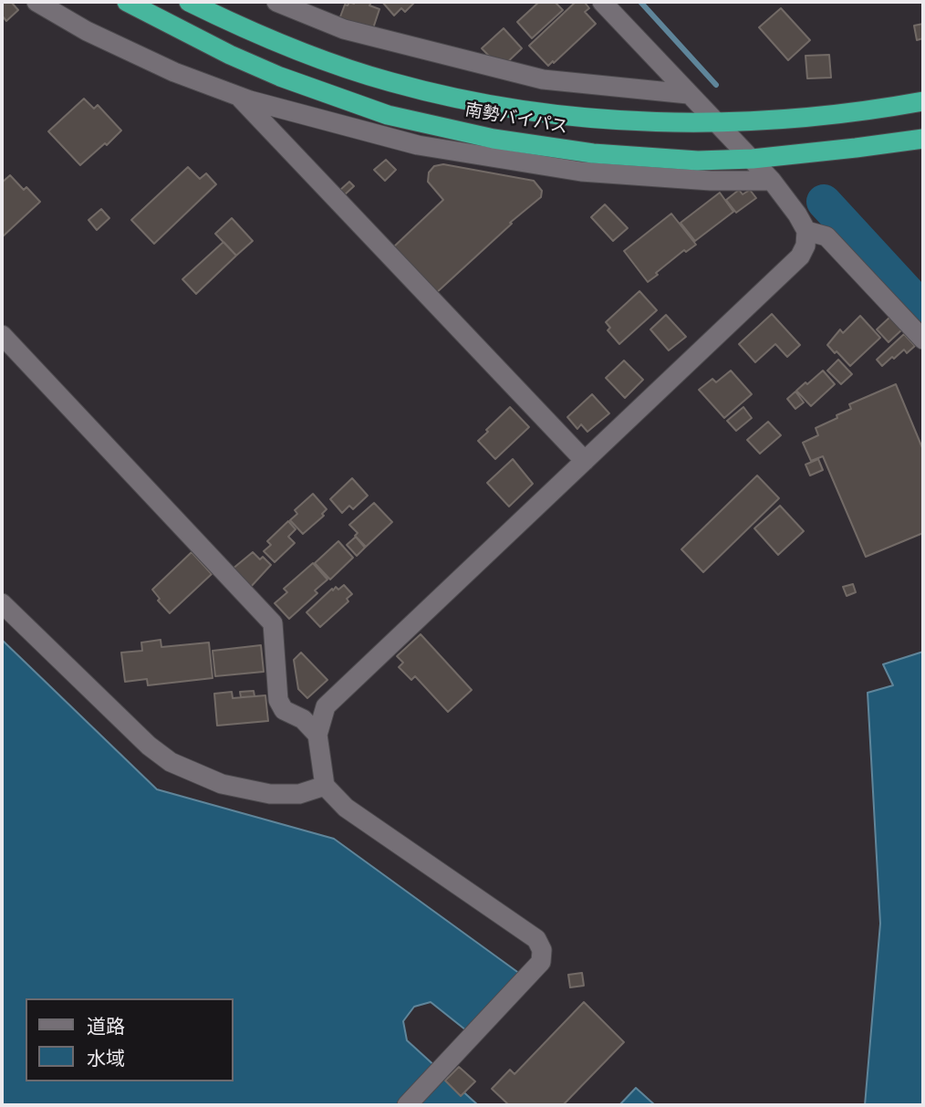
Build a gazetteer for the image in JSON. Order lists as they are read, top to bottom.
{
  "streets": {
    "highway": ["南勢バイパス"]
  },
  "legend": ["道路", "水域"]
}
